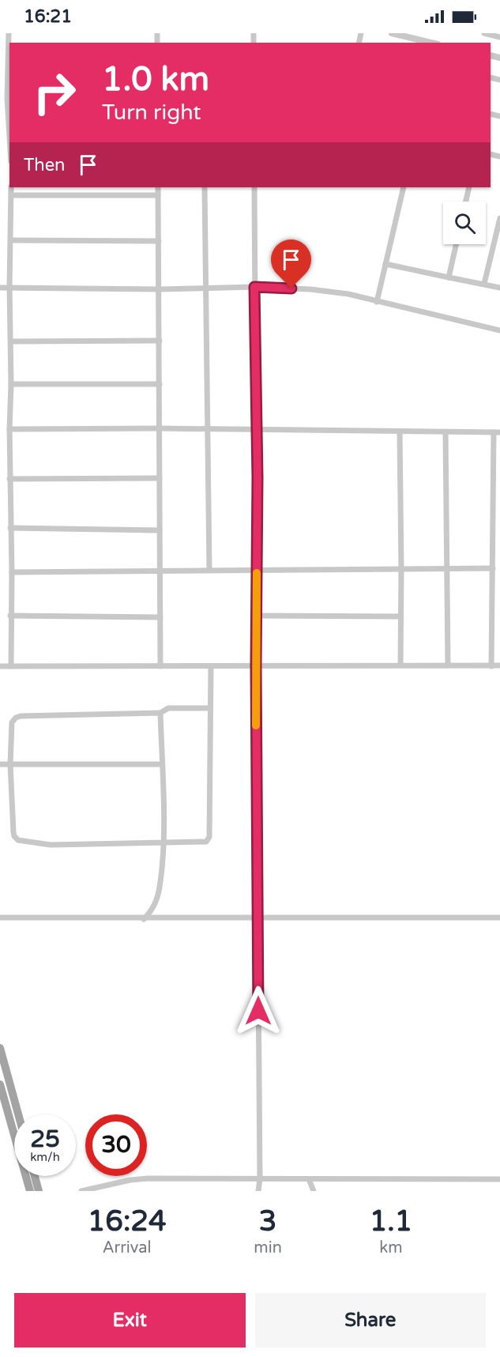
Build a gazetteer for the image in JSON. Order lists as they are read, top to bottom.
{
  "page": {
    "status": "16:21",
    "turn": ["1.0 km", "Turn right"],
    "then": "Then",
    "speed": "25 km/h",
    "limit": "30",
    "eta": [
      "16:24",
      "Arrival",
      "3",
      "min",
      "1.1",
      "km"
    ],
    "buttons": ["Exit", "Share"]
  }
}
